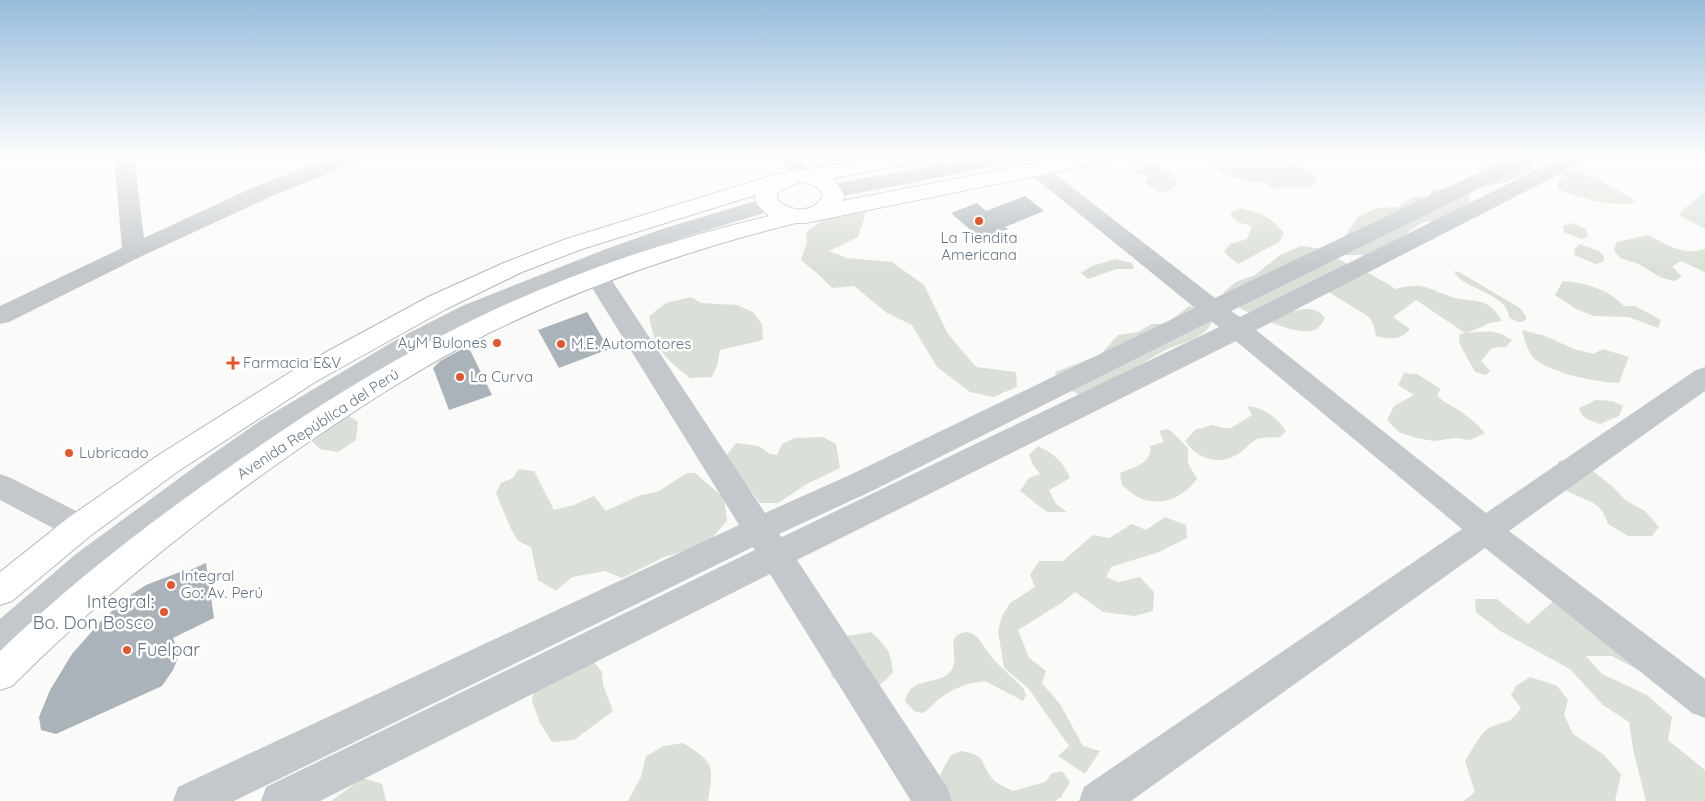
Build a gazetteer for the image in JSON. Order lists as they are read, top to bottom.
{
  "streets": {
    "highway": ["Avenida República del Perú"]
  },
  "places": {
    "other": [
      "La Tiendita Americana",
      "AyM Bulones",
      "M.E. Automotores",
      "La Curva",
      "Lubricado",
      "Integral Go: Av. Perú",
      "Integral: Bo. Don Bosco",
      "Fuelpar"
    ],
    "health": ["Farmacia E&V"]
  }
}
